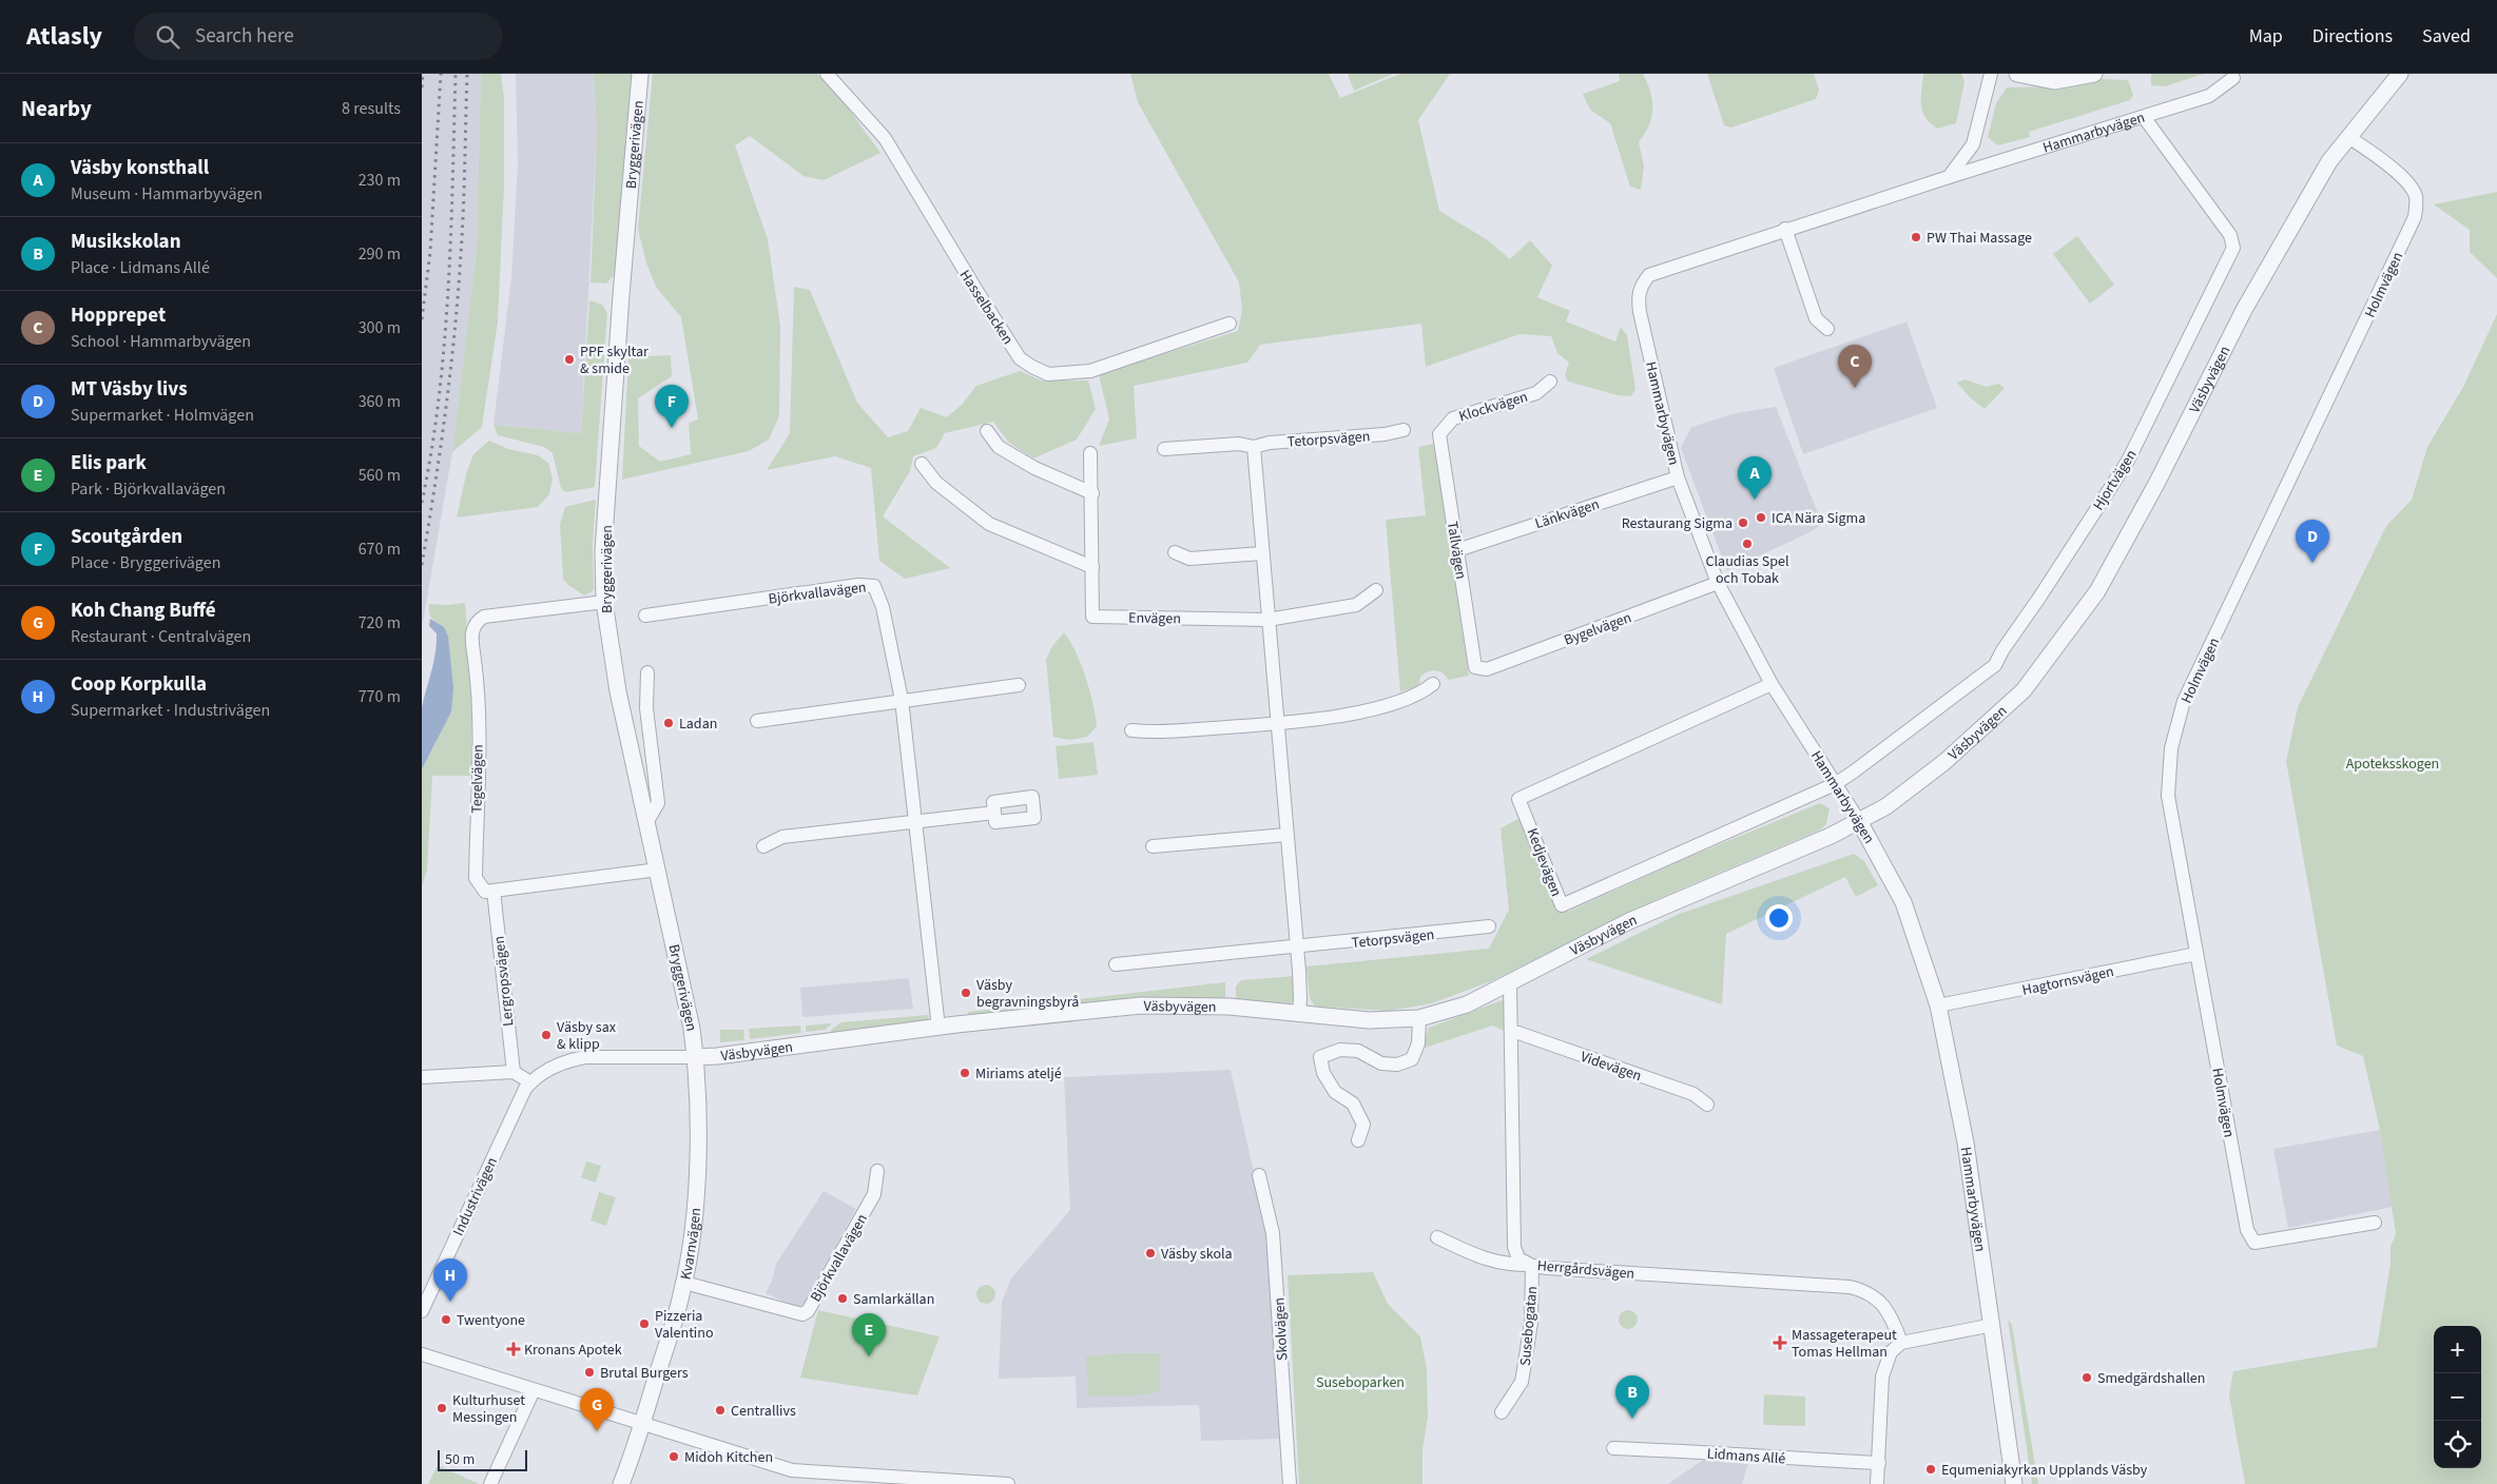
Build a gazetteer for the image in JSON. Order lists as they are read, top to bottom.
{
  "streets": {
    "street": [
      "Hammarbyvägen",
      "Bryggerivägen",
      "Holmvägen",
      "Hasselbacken",
      "Väsbyvägen",
      "Klockvägen",
      "Tetorpsvägen",
      "Hjortvägen",
      "Länkvägen",
      "Tallvägen",
      "Björkvallavägen",
      "Envägen",
      "Bygelvägen",
      "Tegelvägen",
      "Kedjevägen",
      "Hagtornsvägen",
      "Lergropsvägen",
      "Videvägen",
      "Industrivägen",
      "Kvarnvägen",
      "Herrgårdsvägen",
      "Susebogatan",
      "Skolvägen",
      "Lidmans Allé"
    ]
  },
  "crossings": [
    ["Hammarbyvägen", "Väsbyvägen"],
    ["Hammarbyvägen", "Hjortvägen"],
    ["Hammarbyvägen", "Länkvägen"],
    ["Hammarbyvägen", "Bygelvägen"],
    ["Hammarbyvägen", "Kedjevägen"],
    ["Hammarbyvägen", "Hagtornsvägen"],
    ["Bryggerivägen", "Väsbyvägen"],
    ["Bryggerivägen", "Tegelvägen"],
    ["Bryggerivägen", "Kvarnvägen"],
    ["Holmvägen", "Väsbyvägen"],
    ["Holmvägen", "Hagtornsvägen"],
    ["Väsbyvägen", "Björkvallavägen"],
    ["Väsbyvägen", "Industrivägen"],
    ["Väsbyvägen", "Kvarnvägen"],
    ["Väsbyvägen", "Herrgårdsvägen"],
    ["Klockvägen", "Tallvägen"],
    ["Hjortvägen", "Kedjevägen"],
    ["Länkvägen", "Tallvägen"],
    ["Tallvägen", "Bygelvägen"],
    ["Björkvallavägen", "Kvarnvägen"],
    ["Tegelvägen", "Lergropsvägen"],
    ["Videvägen", "Herrgårdsvägen"],
    ["Herrgårdsvägen", "Susebogatan"]
  ],
  "parks": ["Apoteksskogen", "Suseboparken"],
  "places": {
    "other": [
      "PW Thai Massage",
      "PPF skyltar & smide",
      "ICA Nära Sigma",
      "Restaurang Sigma",
      "Claudias Spel och Tobak",
      "Ladan",
      "Väsby begravningsbyrå",
      "Väsby sax & klipp",
      "Miriams ateljé",
      "Väsby skola",
      "Samlarkällan",
      "Twentyone",
      "Pizzeria Valentino",
      "Brutal Burgers",
      "Smedgärdshallen",
      "Kulturhuset Messingen",
      "Centrallivs",
      "Midoh Kitchen",
      "Equmeniakyrkan Upplands Väsby"
    ],
    "health": ["Massageterapeut Tomas Hellman", "Kronans Apotek"]
  },
  "scale_bar": "50 m",
  "page": {
    "header": "Atlasly",
    "search": "Search here",
    "nav": ["Map", "Directions", "Saved"],
    "heading": ["Nearby", "8 results"],
    "list": [
      {
        "mark": "A",
        "name": "Väsby konsthall",
        "note": "Museum · Hammarbyvägen",
        "value": "230 m"
      },
      {
        "mark": "B",
        "name": "Musikskolan",
        "note": "Place · Lidmans Allé",
        "value": "290 m"
      },
      {
        "mark": "C",
        "name": "Hopprepet",
        "note": "School · Hammarbyvägen",
        "value": "300 m"
      },
      {
        "mark": "D",
        "name": "MT Väsby livs",
        "note": "Supermarket · Holmvägen",
        "value": "360 m"
      },
      {
        "mark": "E",
        "name": "Elis park",
        "note": "Park · Björkvallavägen",
        "value": "560 m"
      },
      {
        "mark": "F",
        "name": "Scoutgården",
        "note": "Place · Bryggerivägen",
        "value": "670 m"
      },
      {
        "mark": "G",
        "name": "Koh Chang Buffé",
        "note": "Restaurant · Centralvägen",
        "value": "720 m"
      },
      {
        "mark": "H",
        "name": "Coop Korpkulla",
        "note": "Supermarket · Industrivägen",
        "value": "770 m"
      }
    ],
    "pins": [
      "C",
      "F",
      "A",
      "D",
      "H",
      "E",
      "B",
      "G"
    ],
    "map_buttons": ["+", "−"],
    "scale": "50 m"
  }
}
